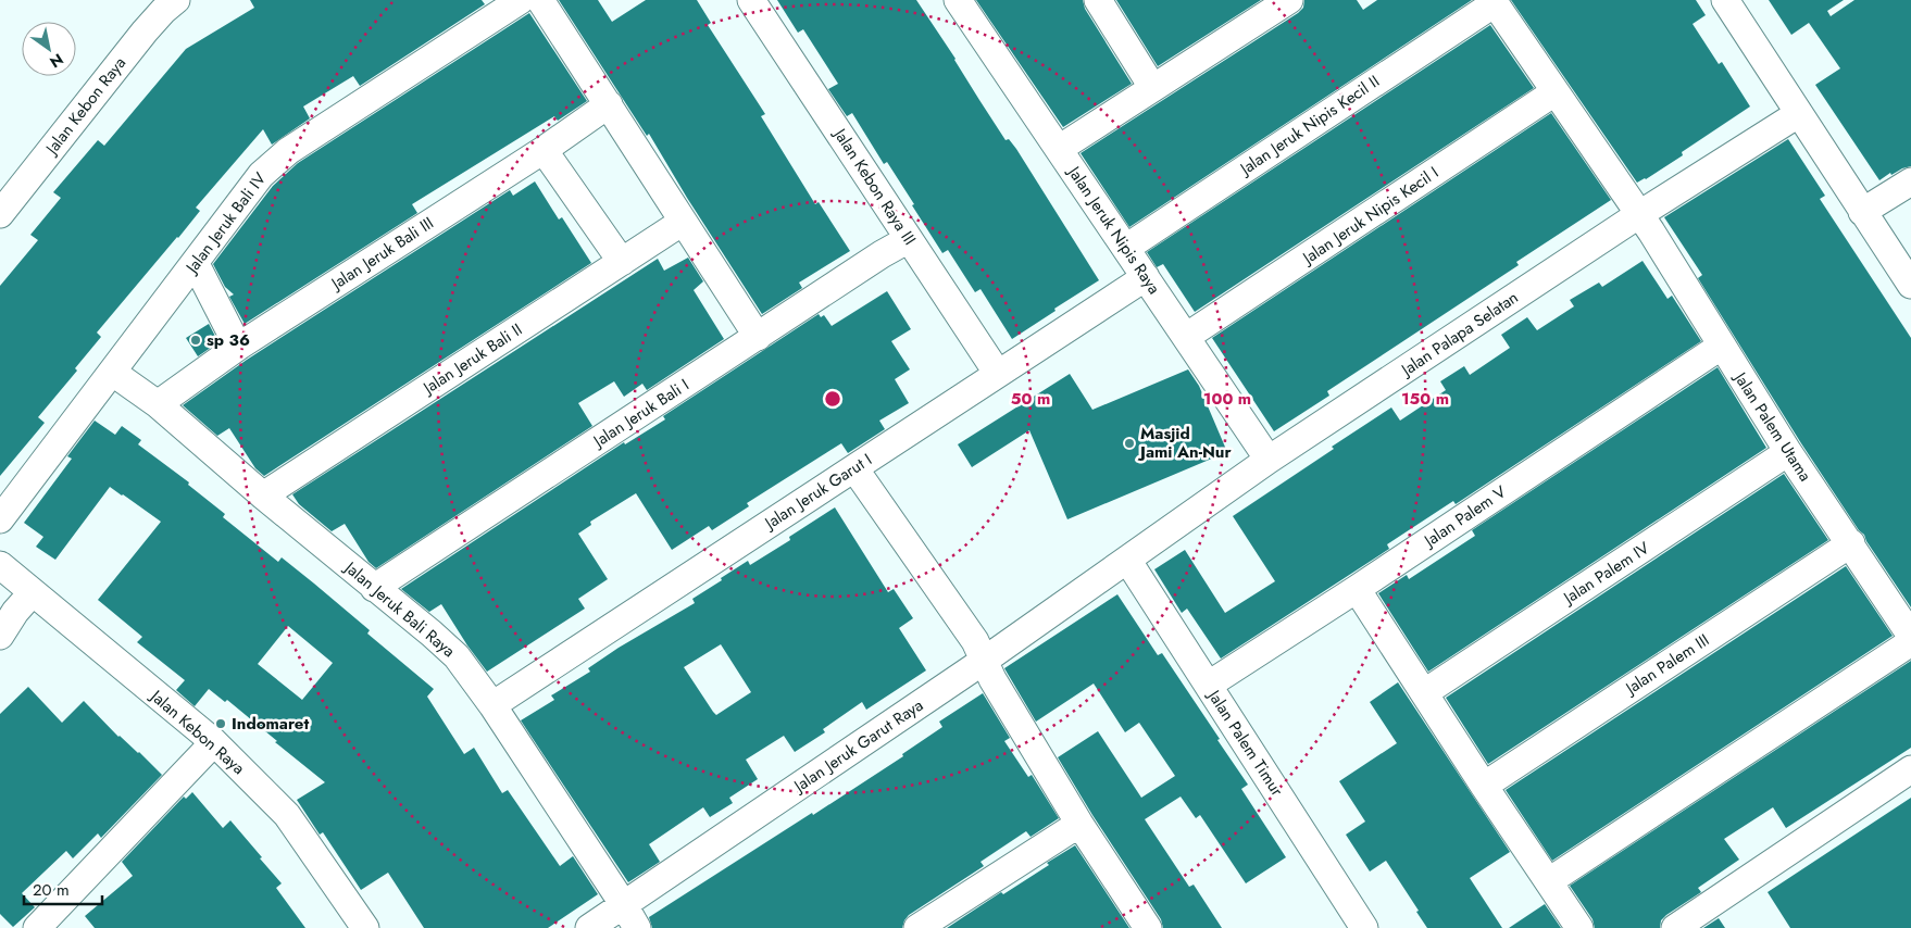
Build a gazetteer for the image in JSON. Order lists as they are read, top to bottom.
{
  "streets": {
    "street": [
      "Jalan Kebon Raya",
      "Jalan Jeruk Nipis Kecil II",
      "Jalan Kebon Raya III",
      "Jalan Jeruk Nipis Kecil I",
      "Jalan Jeruk Bali IV",
      "Jalan Jeruk Nipis Raya",
      "Jalan Jeruk Bali III",
      "Jalan Palapa Selatan",
      "Jalan Jeruk Bali II",
      "Jalan Jeruk Bali I",
      "Jalan Palem Utama",
      "Jalan Jeruk Garut I",
      "Jalan Palem V",
      "Jalan Palem IV",
      "Jalan Jeruk Bali Raya",
      "Jalan Palem III",
      "Jalan Palem Timur",
      "Jalan Jeruk Garut Raya"
    ]
  },
  "crossings": [
    ["Jalan Jeruk Nipis Kecil II", "Jalan Jeruk Nipis Raya"],
    ["Jalan Jeruk Nipis Kecil II", "Jalan Palem Utama"],
    ["Jalan Kebon Raya III", "Jalan Jeruk Bali I"],
    ["Jalan Kebon Raya III", "Jalan Jeruk Garut I"],
    ["Jalan Jeruk Nipis Kecil I", "Jalan Jeruk Nipis Raya"],
    ["Jalan Jeruk Nipis Kecil I", "Jalan Palem Utama"],
    ["Jalan Jeruk Bali IV", "Jalan Jeruk Bali Raya"],
    ["Jalan Jeruk Nipis Raya", "Jalan Palapa Selatan"],
    ["Jalan Jeruk Nipis Raya", "Jalan Jeruk Garut I"],
    ["Jalan Jeruk Bali III", "Jalan Jeruk Bali Raya"],
    ["Jalan Palapa Selatan", "Jalan Palem Utama"],
    ["Jalan Palapa Selatan", "Jalan Palem Timur"],
    ["Jalan Palapa Selatan", "Jalan Jeruk Garut Raya"],
    ["Jalan Jeruk Bali II", "Jalan Jeruk Bali Raya"],
    ["Jalan Jeruk Bali I", "Jalan Jeruk Bali Raya"],
    ["Jalan Palem Utama", "Jalan Palem V"],
    ["Jalan Palem Utama", "Jalan Palem IV"],
    ["Jalan Palem Utama", "Jalan Palem III"],
    ["Jalan Jeruk Garut I", "Jalan Jeruk Bali Raya"],
    ["Jalan Palem V", "Jalan Palem Timur"],
    ["Jalan Jeruk Bali Raya", "Jalan Jeruk Garut Raya"],
    ["Jalan Palem Timur", "Jalan Jeruk Garut Raya"]
  ],
  "places": ["sp 36", "Masjid Jami An-Nur", "Indomaret"],
  "scale_bar": "20 m",
  "north": "bottom right",
  "rings": ["50 m", "100 m", "150 m"]
}
